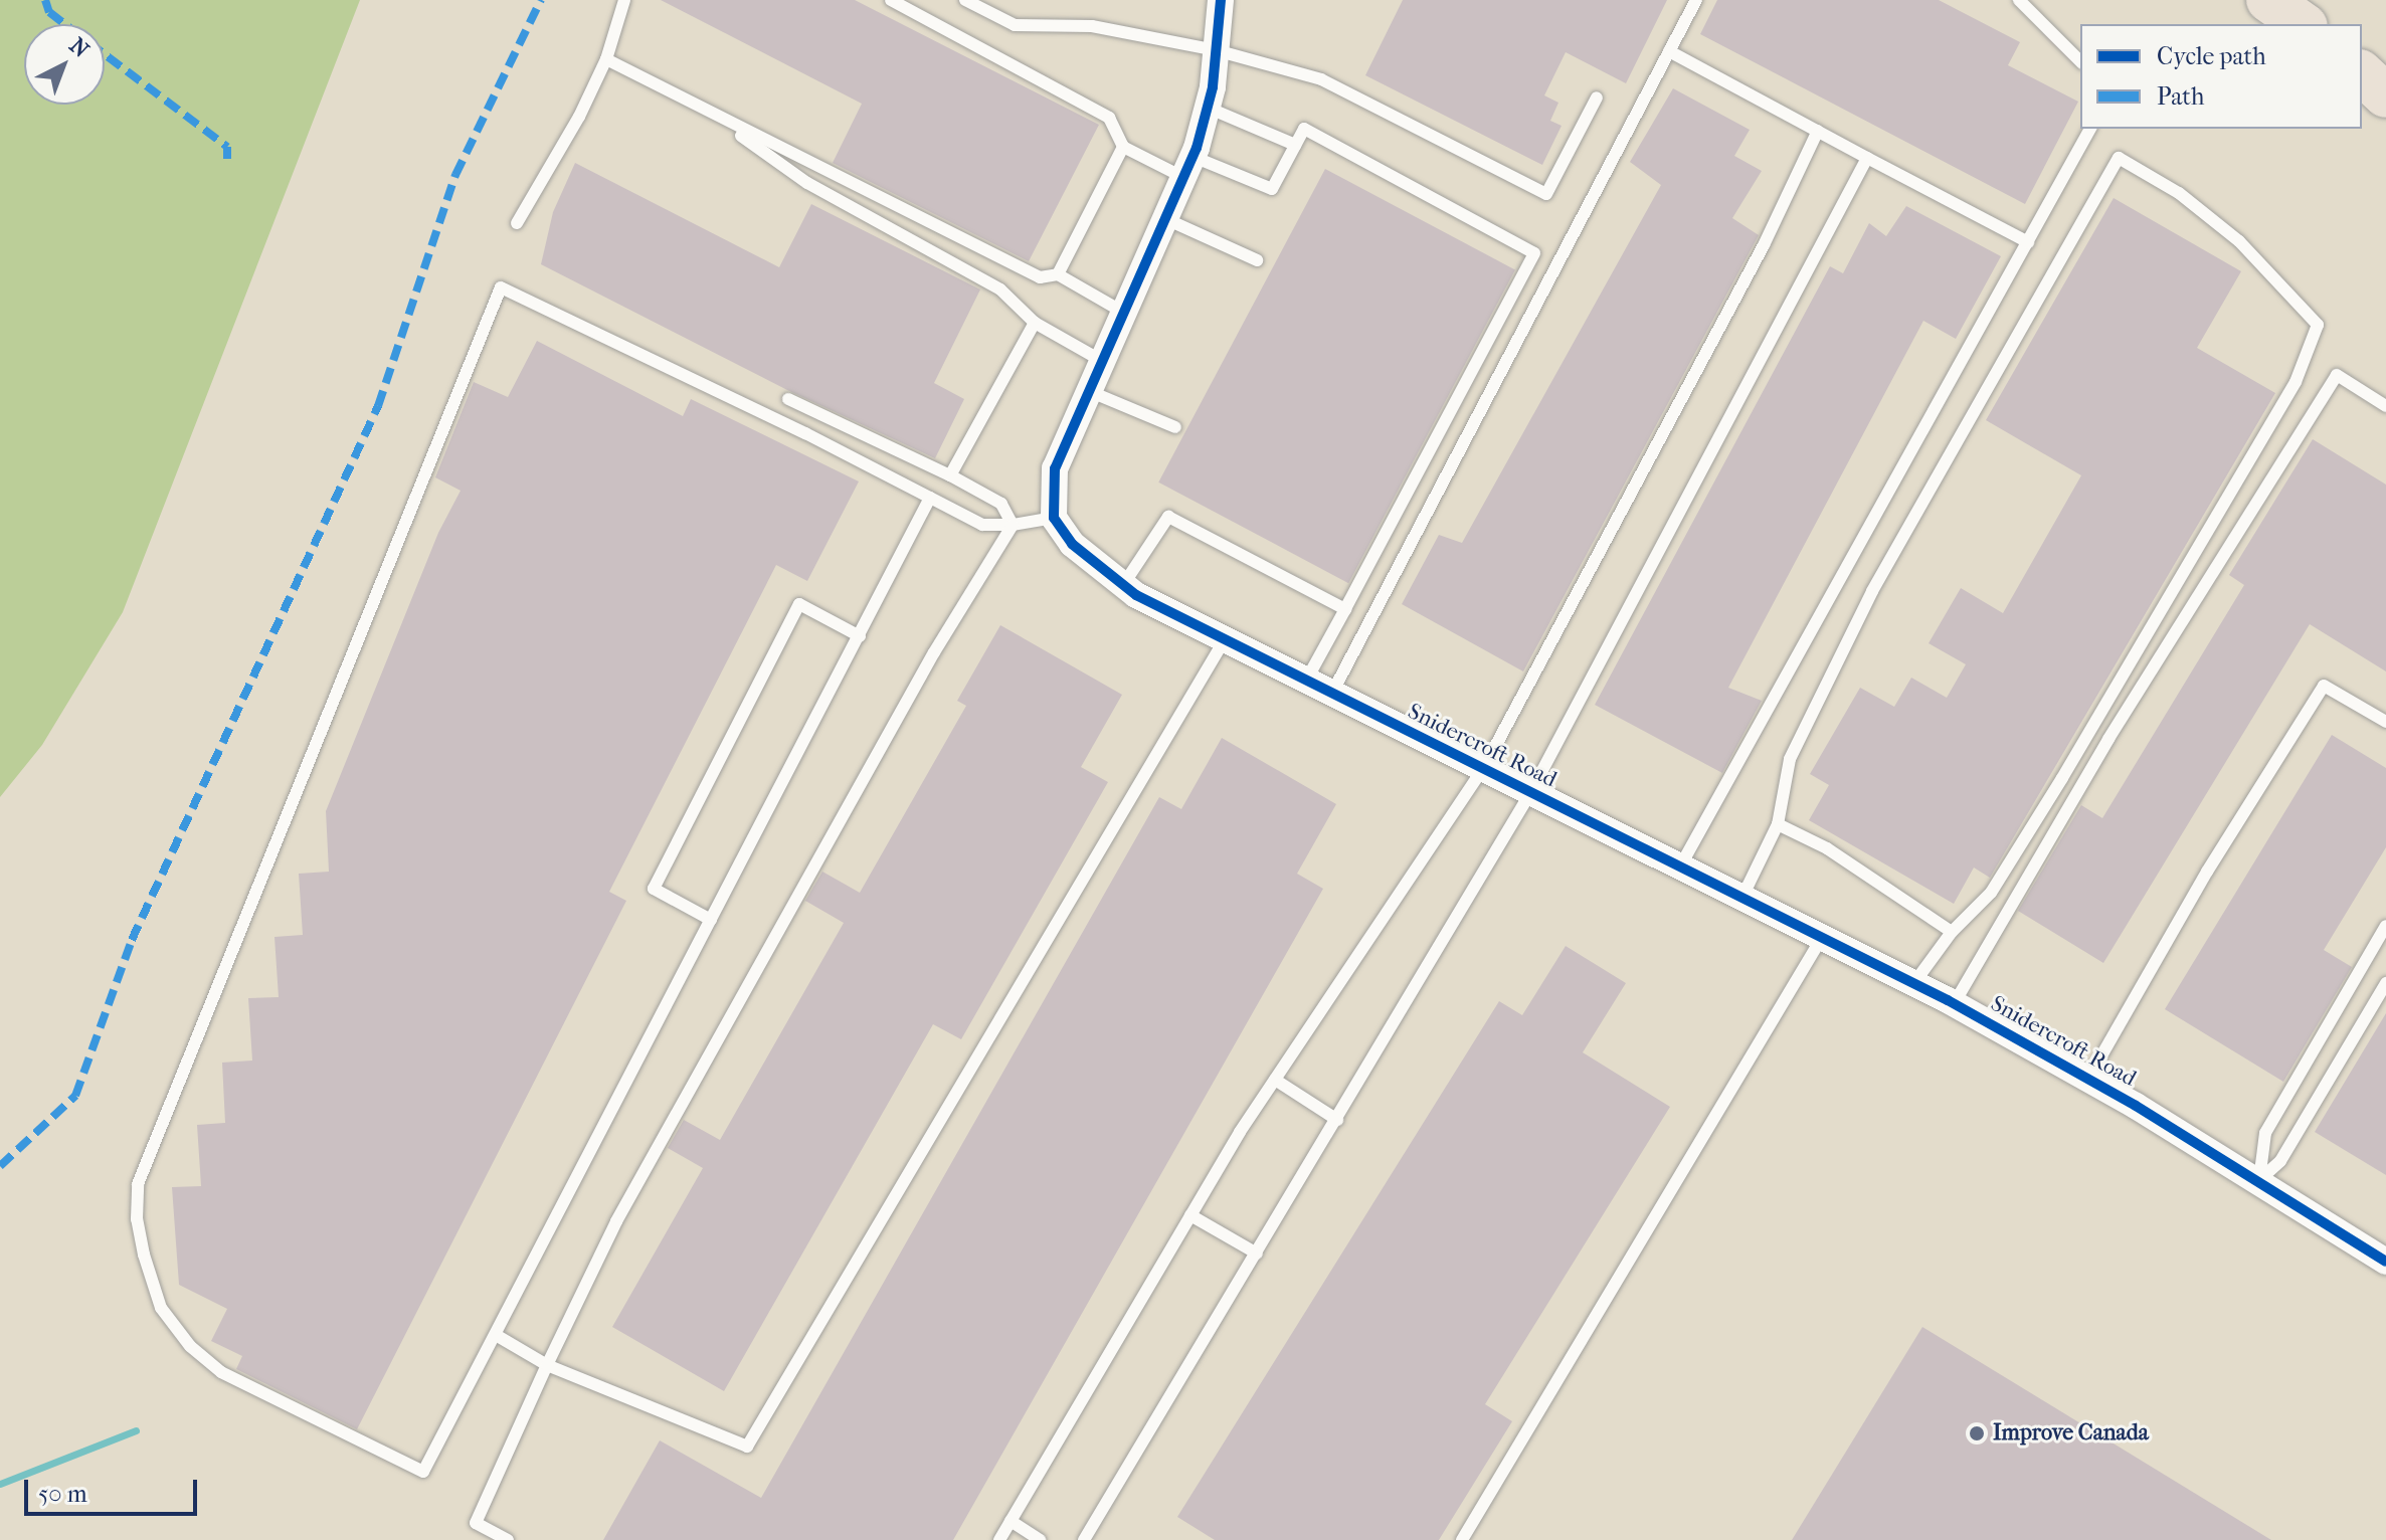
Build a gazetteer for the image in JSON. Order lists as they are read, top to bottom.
{
  "streets": {
    "street": ["Snidercroft Road"]
  },
  "places": ["Improve Canada"],
  "legend": ["Cycle path", "Path"],
  "scale_bar": "50 m",
  "north": "top right"
}
